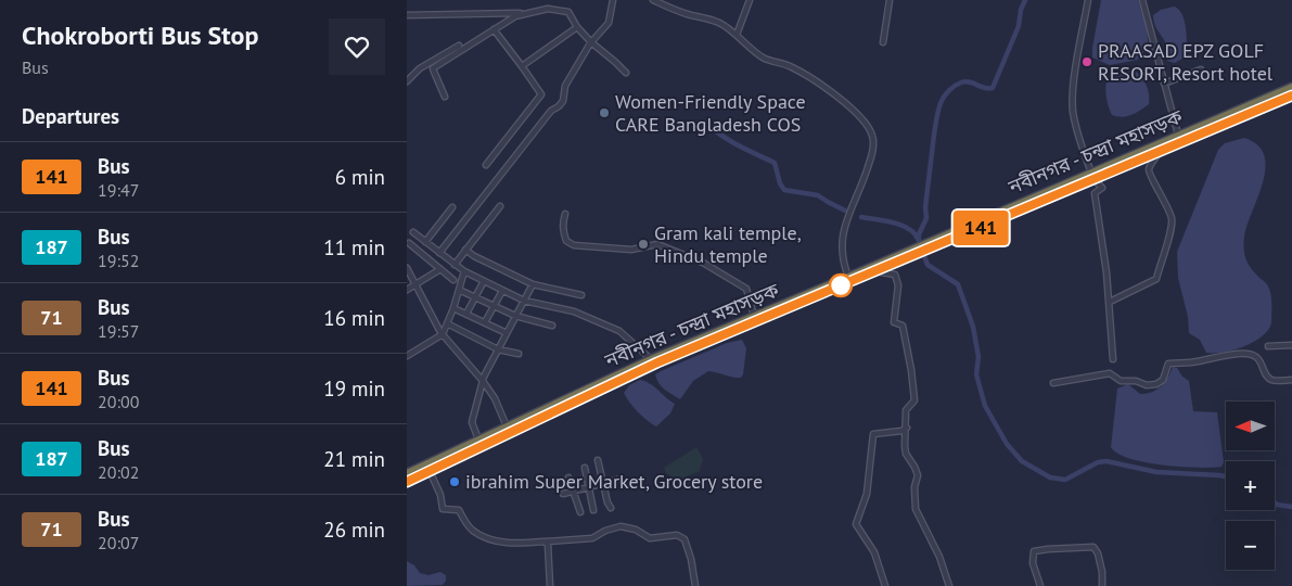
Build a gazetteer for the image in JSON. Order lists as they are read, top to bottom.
{
  "streets": {
    "highway": ["নবীনগর - চন্দ্রা মহাসড়ক"]
  },
  "places": [
    "PRAASAD EPZ GOLF RESORT, Resort hotel",
    "Women-Friendly Space CARE Bangladesh COS",
    "Gram kali temple, Hindu temple",
    "ibrahim Super Market, Grocery store"
  ],
  "lines": ["bus line 141"],
  "north": "left",
  "page": {
    "heading": [
      ["Chokroborti Bus Stop", "Bus"],
      "Departures"
    ],
    "on_map": "141",
    "list": [
      {
        "mark": "141",
        "name": "Bus",
        "note": "19:47",
        "value": "6 min"
      },
      {
        "mark": "187",
        "name": "Bus",
        "note": "19:52",
        "value": "11 min"
      },
      {
        "mark": "71",
        "name": "Bus",
        "note": "19:57",
        "value": "16 min"
      },
      {
        "mark": "141",
        "name": "Bus",
        "note": "20:00",
        "value": "19 min"
      },
      {
        "mark": "187",
        "name": "Bus",
        "note": "20:02",
        "value": "21 min"
      },
      {
        "mark": "71",
        "name": "Bus",
        "note": "20:07",
        "value": "26 min"
      }
    ],
    "map_buttons": ["+", "−"]
  }
}
